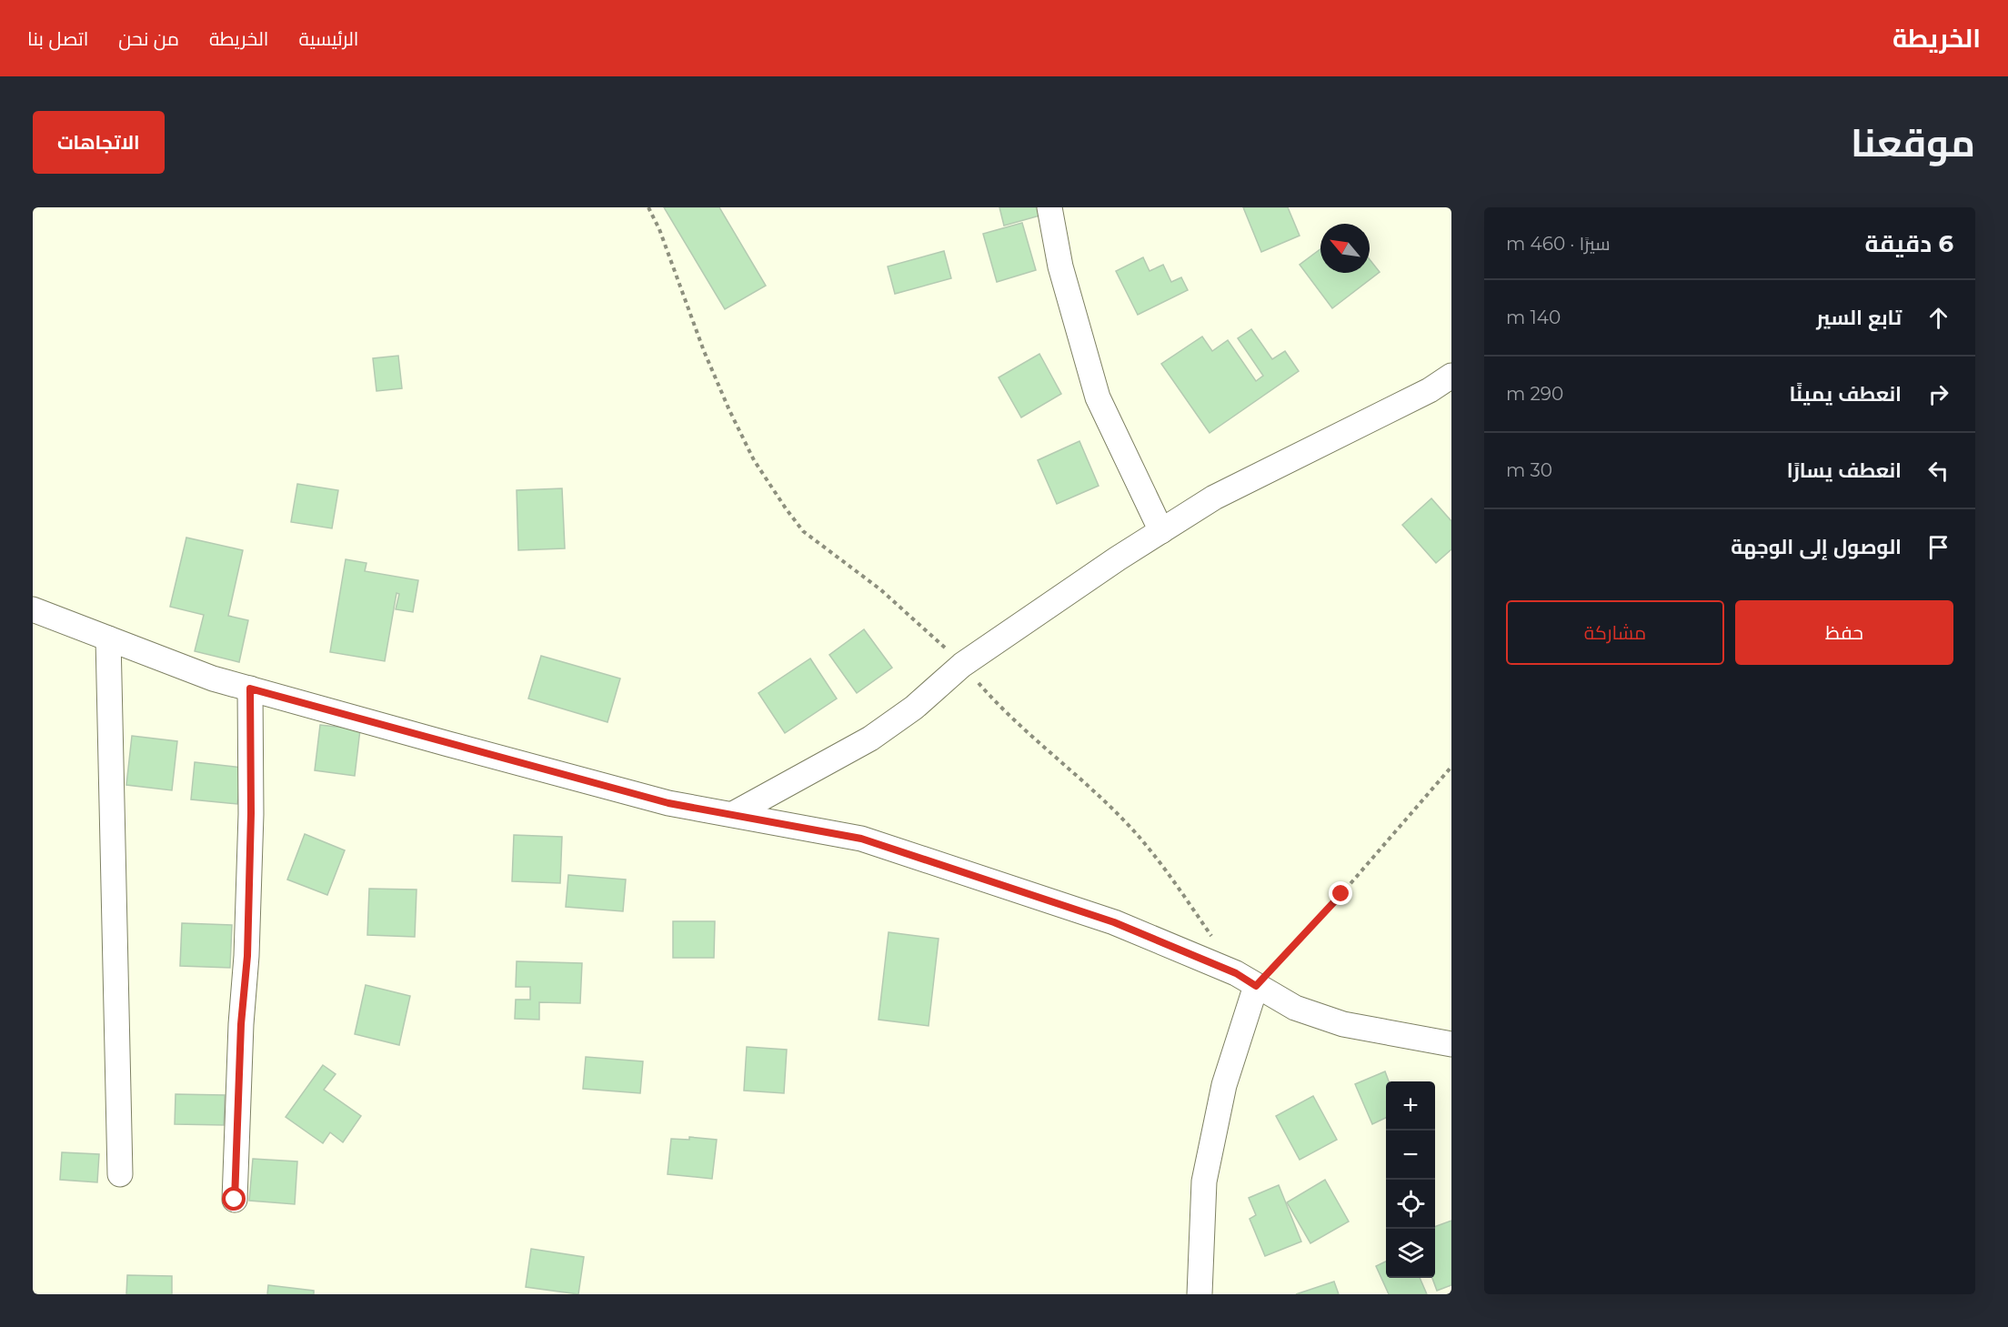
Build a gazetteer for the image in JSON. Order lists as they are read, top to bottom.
{
  "north": "top left",
  "page": {
    "header": "الخريطة",
    "nav": [
      "الرئيسية",
      "الخريطة",
      "من نحن",
      "اتصل بنا"
    ],
    "title": "موقعنا",
    "buttons": [
      "الاتجاهات",
      ["حفظ", "مشاركة"]
    ],
    "heading": ["6 دقيقة", "سيرًا · 460 m"],
    "list": [
      ["تابع السير", "140 m"],
      ["انعطف يمينًا", "290 m"],
      ["انعطف يسارًا", "30 m"],
      "الوصول إلى الوجهة"
    ],
    "map_buttons": ["+", "−"]
  }
}
